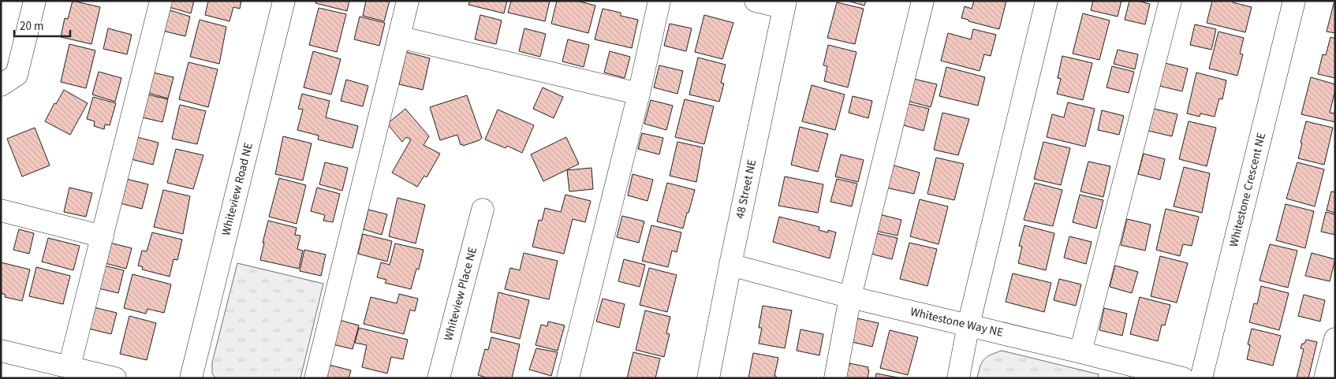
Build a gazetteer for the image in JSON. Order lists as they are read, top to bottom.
{
  "streets": {
    "street": [
      "Whiteview Road NE",
      "48 Street NE",
      "Whitestone Crescent NE",
      "Whiteview Place NE",
      "Whitestone Way NE"
    ]
  },
  "crossings": [
    ["48 Street NE", "Whitestone Way NE"]
  ],
  "scale_bar": "20 m"
}
